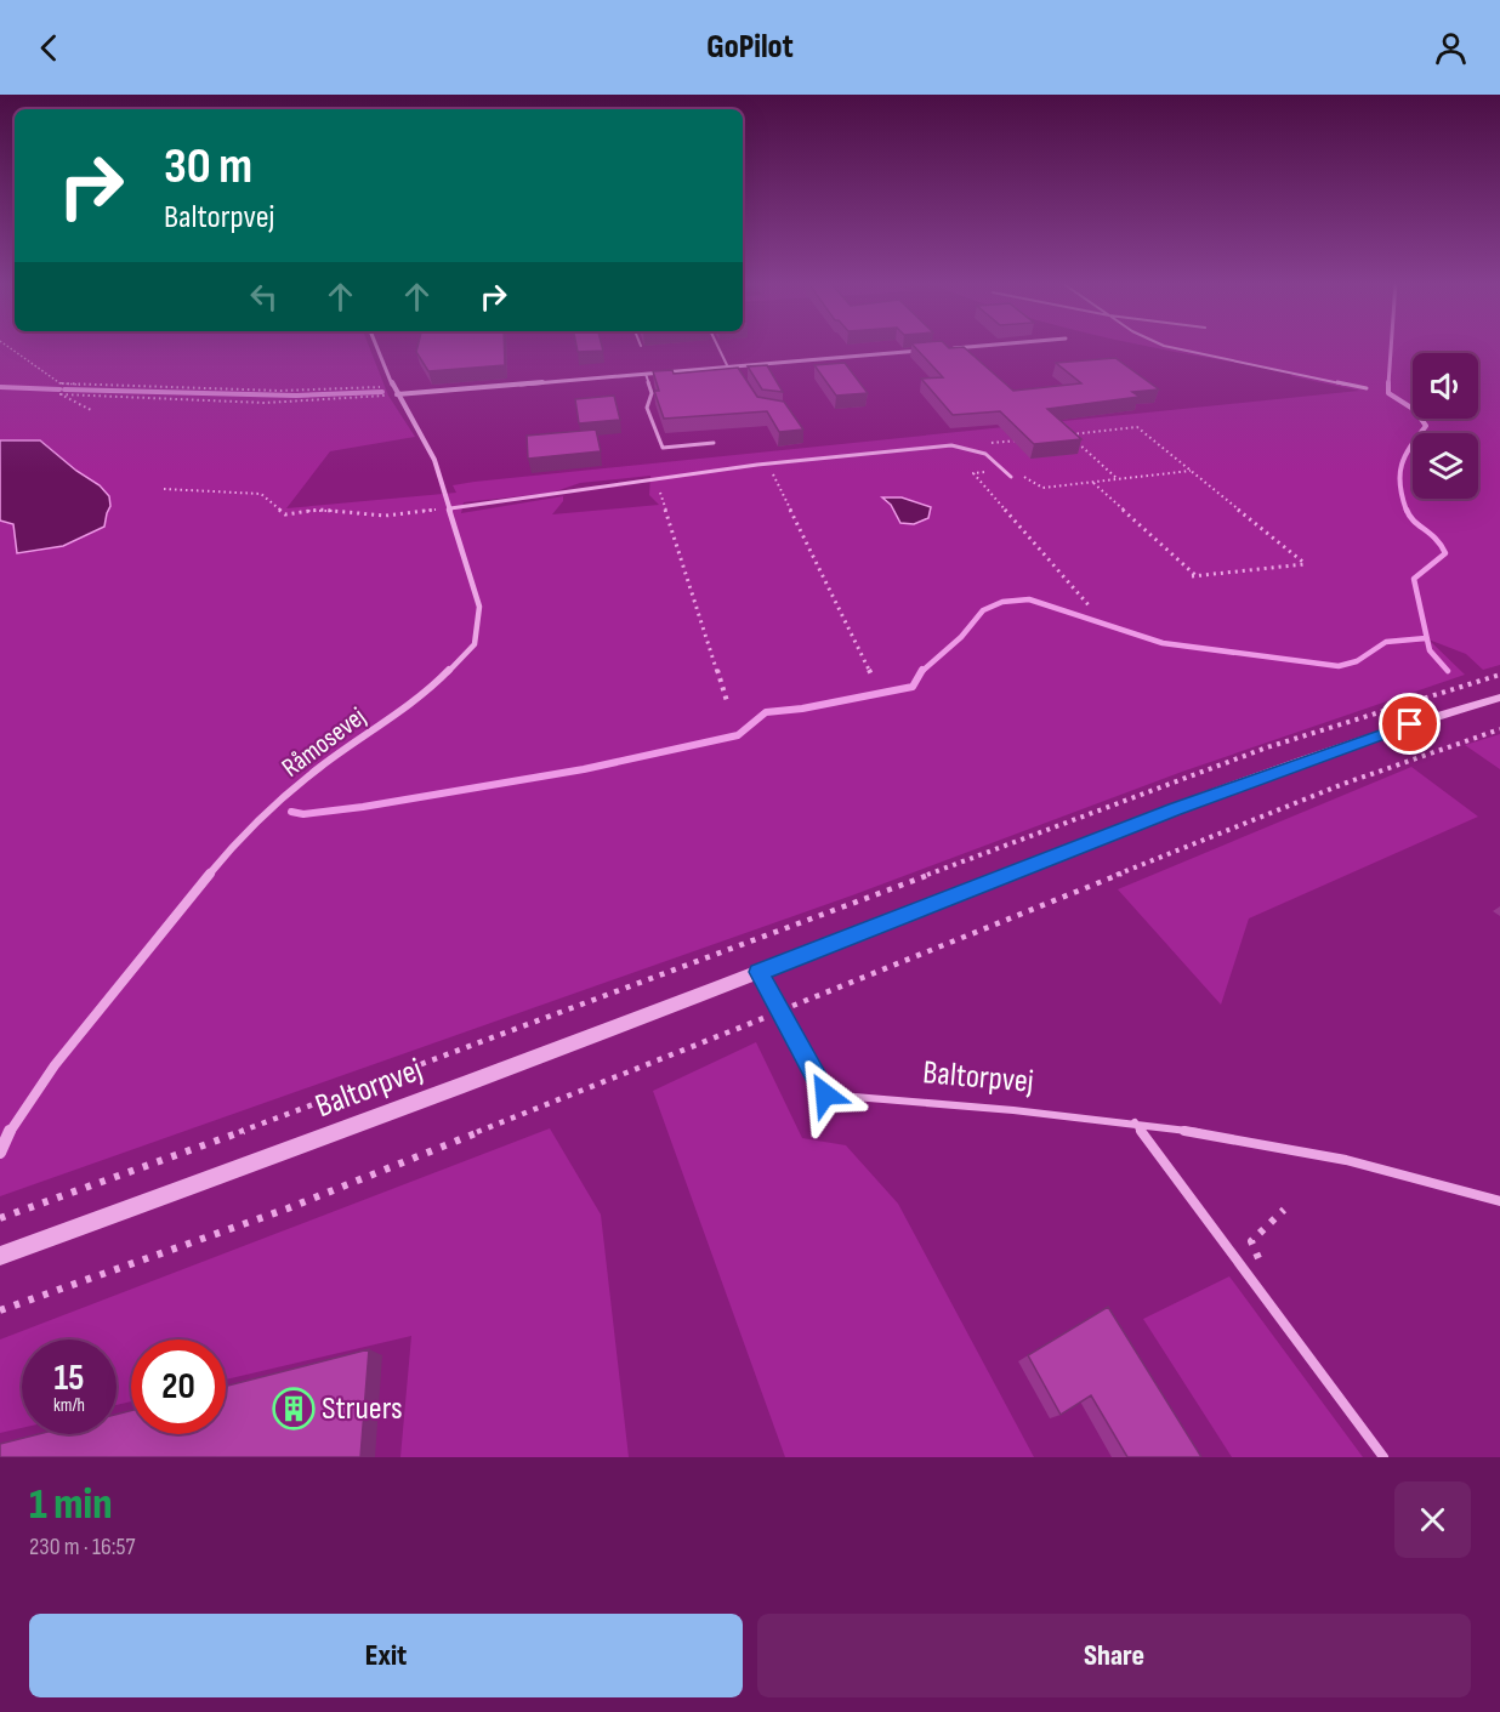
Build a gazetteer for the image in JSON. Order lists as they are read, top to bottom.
{
  "streets": {
    "street": ["Råmosevej", "Baltorpvej"]
  },
  "places": {
    "building": ["Struers"]
  },
  "page": {
    "header": "GoPilot",
    "turn": ["30 m", "Baltorpvej"],
    "speed": "15 km/h",
    "limit": "20",
    "heading": ["1 min", "230 m · 16:57"],
    "buttons": ["Exit", "Share"]
  }
}
